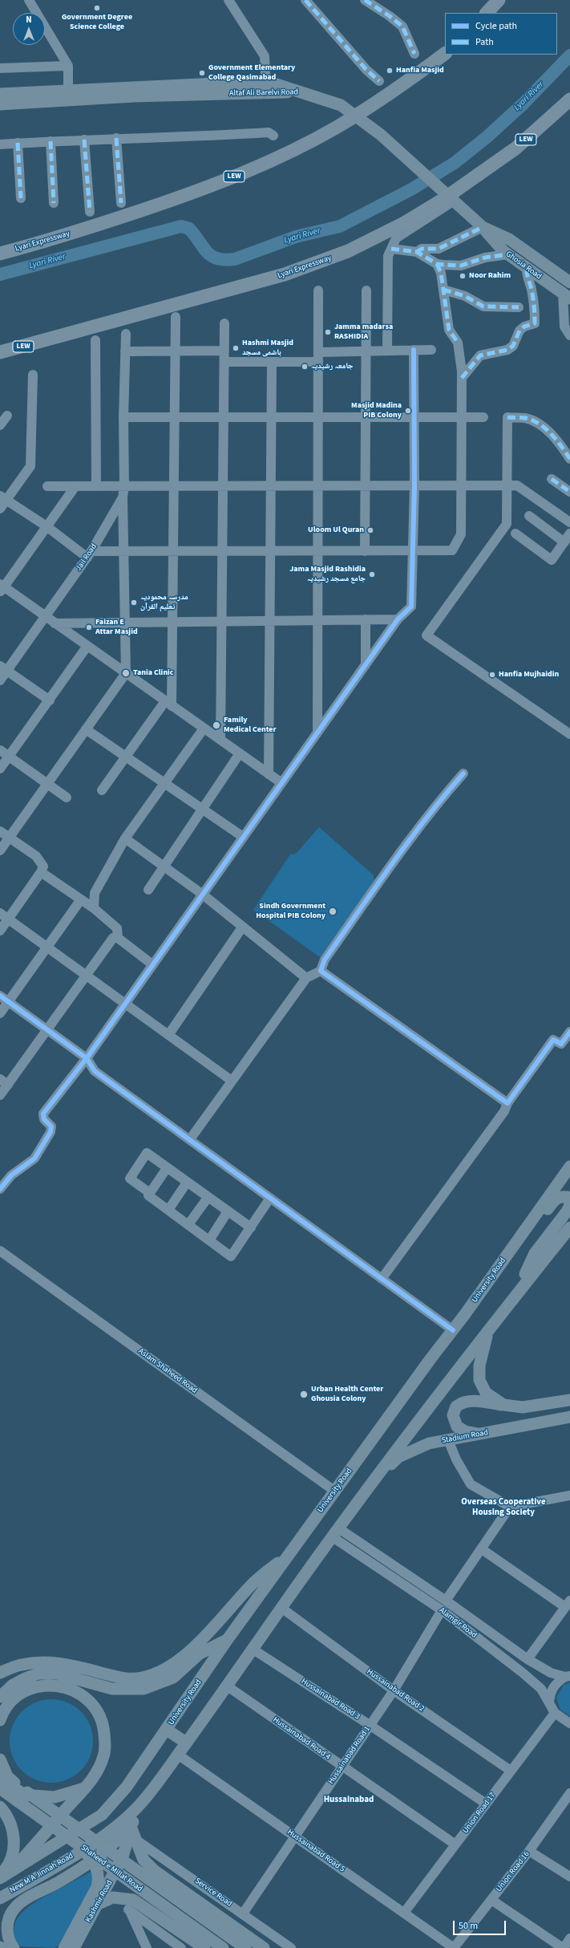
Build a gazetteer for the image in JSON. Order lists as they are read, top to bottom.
{
  "streets": {
    "highway": ["LEW", "Lyari Expressway"],
    "main road": [
      "Altaf Ali Barelvi Road",
      "Ghosia Road",
      "University Road",
      "Stadium Road",
      "Shaheed e Millat Road",
      "New M A Jinnah Road",
      "Kashmir Road"
    ],
    "street": [
      "Jail Road",
      "Aslam Shaheed Road",
      "Alamgir Road",
      "Hussainabad Road 2",
      "Hussainabad Road 3",
      "Hussainabad Road 4",
      "Hussainabad Road 1",
      "Union Road 17",
      "Hussainabad Road 5",
      "Union Road 16",
      "Service Road"
    ]
  },
  "crossings": [
    ["Altaf Ali Barelvi Road", "Ghosia Road"],
    ["University Road", "Aslam Shaheed Road"],
    ["University Road", "New M A Jinnah Road"],
    ["Alamgir Road", "Hussainabad Road 1"],
    ["Alamgir Road", "Union Road 17"],
    ["Hussainabad Road 2", "Hussainabad Road 1"],
    ["Hussainabad Road 2", "Union Road 17"],
    ["Hussainabad Road 3", "Hussainabad Road 1"],
    ["Hussainabad Road 3", "Union Road 17"],
    ["Hussainabad Road 4", "Hussainabad Road 1"],
    ["Hussainabad Road 4", "Union Road 17"],
    ["Hussainabad Road 1", "Hussainabad Road 5"],
    ["Hussainabad Road 1", "Service Road"],
    ["Union Road 17", "Hussainabad Road 5"],
    ["Hussainabad Road 5", "Union Road 16"],
    ["Shaheed e Millat Road", "Kashmir Road"],
    ["New M A Jinnah Road", "Kashmir Road"],
    ["Service Road", "Kashmir Road"]
  ],
  "districts": ["Overseas Cooperative Housing Society", "Hussainabad"],
  "water": ["Lyari River"],
  "places": [
    "Government Degree Science College",
    "Hanfia Masjid",
    "Government Elementary College Qasimabad",
    "Noor Rahim",
    "Jamma madarsa RASHIDIA",
    "Hashmi Masjid ہاشمی مسجد",
    "جامعہ رشیدیہ",
    "Masjid Madina PIB Colony",
    "Uloom Ul Quran",
    "Jama Masjid Rashidia جامع مسجد رشیدیہ",
    "مدرسہ محمودیہ تعلیم القرآن",
    "Faizan E Attar Masjid",
    "Tania Clinic",
    "Hanfia Mujhaidin",
    "Family Medical Center",
    "Sindh Government Hospital PIB Colony",
    "Urban Health Center Ghousia Colony"
  ],
  "legend": ["Cycle path", "Path"],
  "scale_bar": "50 m",
  "north": "top"
}
